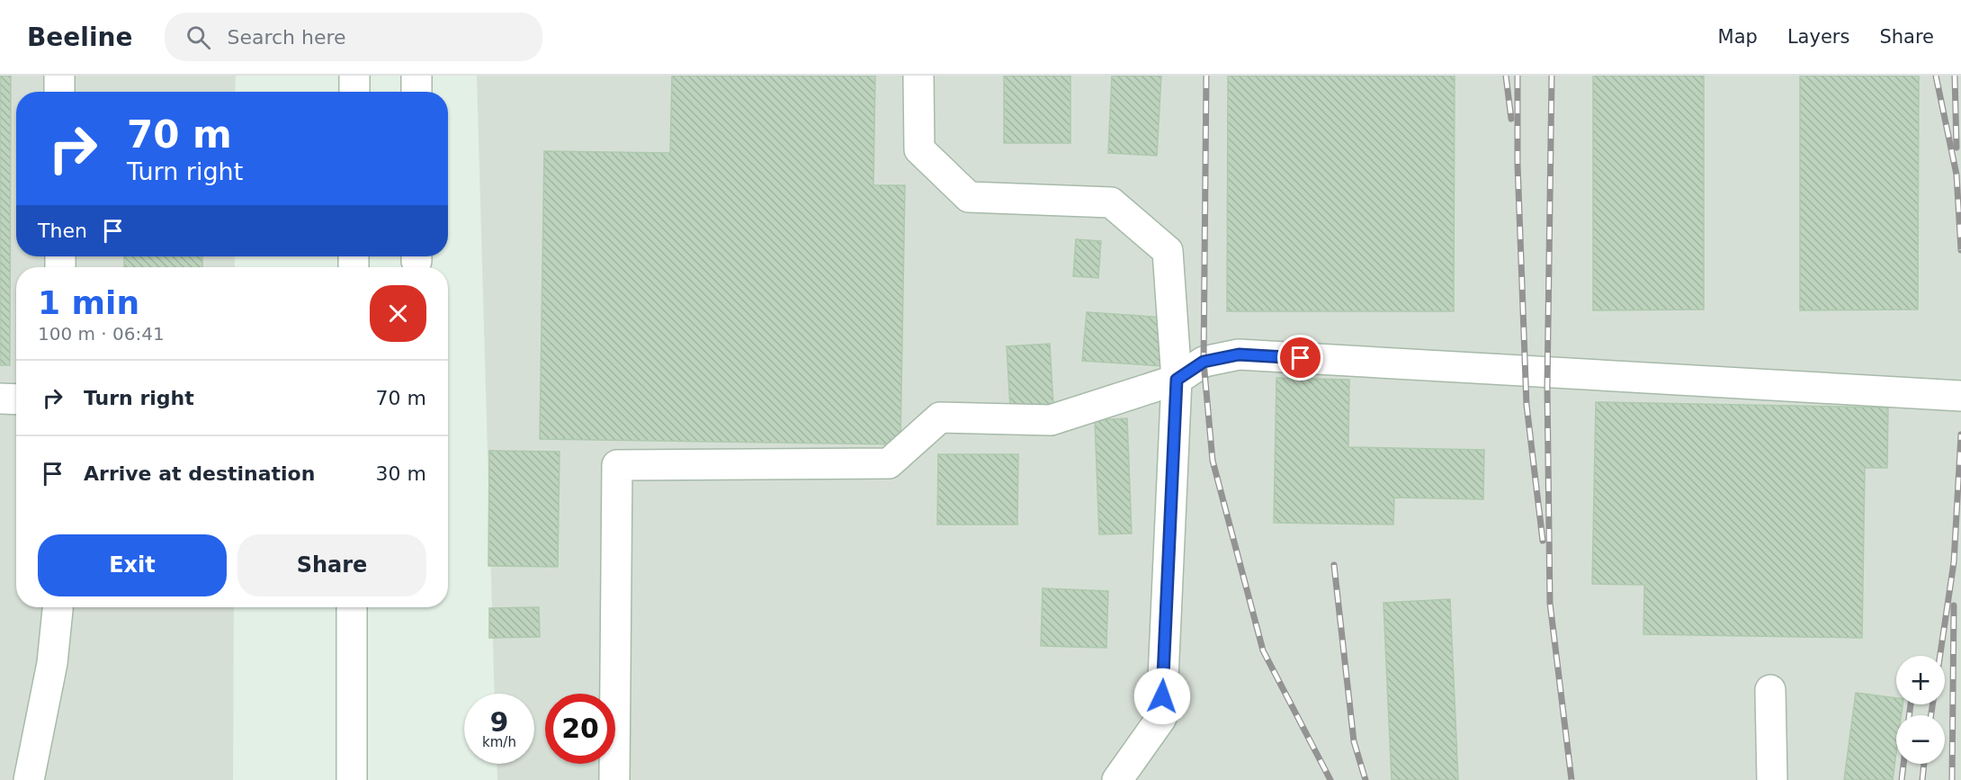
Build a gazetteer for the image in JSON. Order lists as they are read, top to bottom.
{
  "page": {
    "header": "Beeline",
    "search": "Search here",
    "nav": ["Map", "Layers", "Share"],
    "turn": ["70 m", "Turn right"],
    "then": "Then",
    "heading": ["1 min", "100 m · 06:41"],
    "list": [
      {
        "name": "Turn right",
        "value": "70 m"
      },
      {
        "name": "Arrive at destination",
        "value": "30 m"
      }
    ],
    "buttons": ["Exit", "Share"],
    "map_buttons": ["+", "−"],
    "speed": "9 km/h",
    "limit": "20"
  }
}
